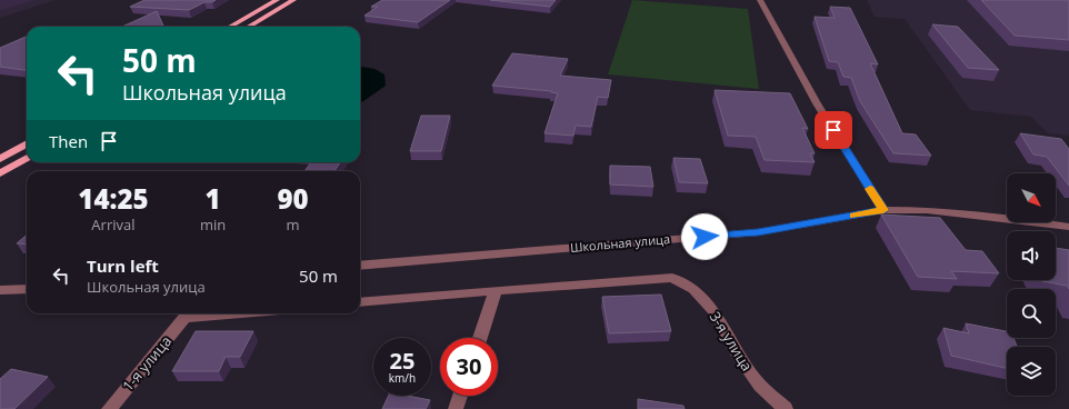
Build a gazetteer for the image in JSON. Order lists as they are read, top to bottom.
{
  "streets": {
    "street": ["Школьная улица", "3-я улица", "1-я улица"]
  },
  "north": "bottom right",
  "page": {
    "turn": ["50 m", "Школьная улица"],
    "then": "Then",
    "eta": [
      "14:25",
      "Arrival",
      "1",
      "min",
      "90",
      "m"
    ],
    "list": [
      {
        "name": "Turn left",
        "note": "Школьная улица",
        "value": "50 m"
      }
    ],
    "speed": "25 km/h",
    "limit": "30"
  }
}
